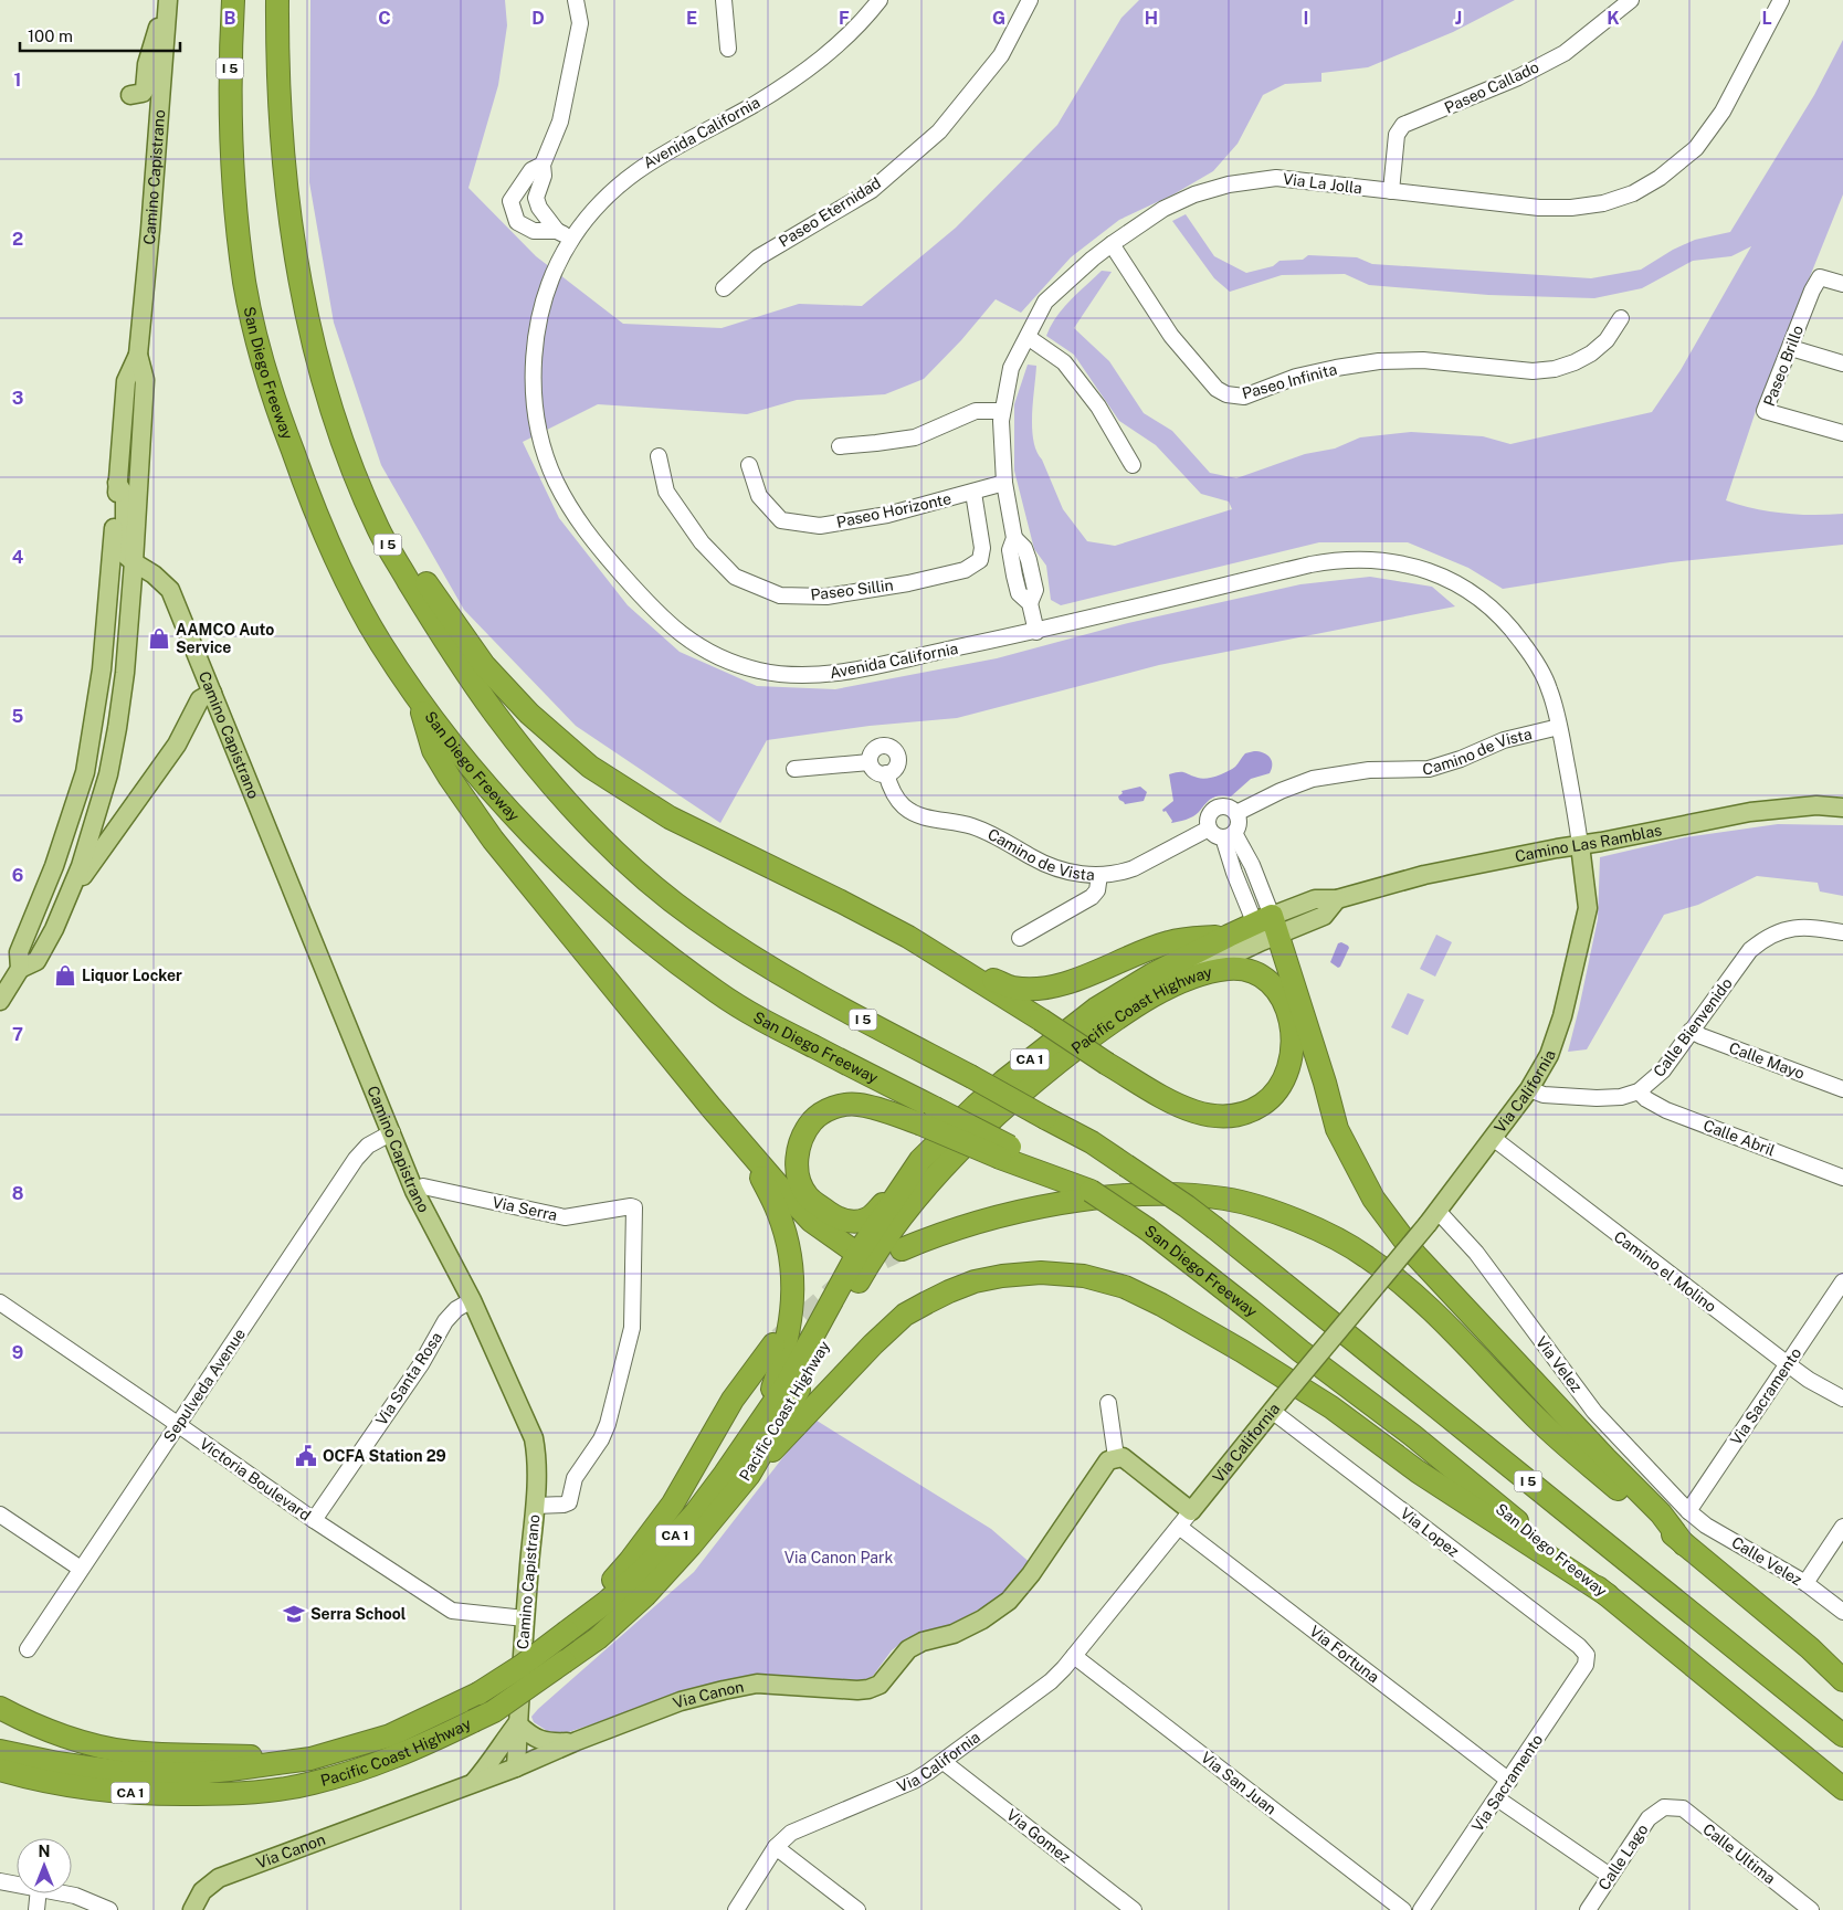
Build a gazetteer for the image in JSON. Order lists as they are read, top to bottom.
{
  "streets": {
    "highway": [
      "I 5",
      "San Diego Freeway",
      "Pacific Coast Highway",
      "CA 1"
    ],
    "main road": [
      "Camino Capistrano",
      "Camino Las Ramblas",
      "Via California",
      "Via Canon"
    ],
    "street": [
      "Paseo Callado",
      "Avenida California",
      "Via La Jolla",
      "Paseo Eternidad",
      "Paseo Brillo",
      "Paseo Infinita",
      "Paseo Horizonte",
      "Paseo Sillin",
      "Camino de Vista",
      "Calle Bienvenido",
      "Calle Mayo",
      "Calle Abril",
      "Via Serra",
      "Camino el Molino",
      "Via Velez",
      "Via Santa Rosa",
      "Sepulveda Avenue",
      "Via Sacramento",
      "Victoria Boulevard",
      "Via Lopez",
      "Calle Velez",
      "Via Fortuna",
      "Via San Juan",
      "Via Gomez",
      "Calle Ultima",
      "Calle Lago"
    ]
  },
  "crossings": [
    ["Paseo Callado", "Via La Jolla"],
    ["Avenida California", "Via La Jolla"],
    ["Avenida California", "Camino de Vista"],
    ["Avenida California", "Camino Las Ramblas"],
    ["Avenida California", "Via California"],
    ["Camino Capistrano", "Via Serra"],
    ["Camino Capistrano", "Via Santa Rosa"],
    ["Camino Capistrano", "Sepulveda Avenue"],
    ["Camino Capistrano", "Victoria Boulevard"],
    ["Camino Capistrano", "Via Canon"],
    ["Via La Jolla", "Paseo Infinita"],
    ["Via La Jolla", "Paseo Horizonte"],
    ["Paseo Horizonte", "Paseo Sillin"],
    ["Camino Las Ramblas", "Pacific Coast Highway"],
    ["Camino Las Ramblas", "Via California"],
    ["Calle Bienvenido", "Calle Mayo"],
    ["Calle Bienvenido", "Via California"],
    ["Calle Bienvenido", "Calle Abril"],
    ["Via California", "Camino el Molino"],
    ["Via California", "Via Velez"],
    ["Via California", "Via Lopez"],
    ["Via California", "Via Fortuna"],
    ["Via California", "Via San Juan"],
    ["Via California", "Via Gomez"],
    ["Camino el Molino", "Via Sacramento"],
    ["Via Velez", "Via Sacramento"],
    ["Via Velez", "Calle Velez"],
    ["Via Santa Rosa", "Victoria Boulevard"],
    ["Sepulveda Avenue", "Victoria Boulevard"],
    ["Via Sacramento", "Via Lopez"],
    ["Via Sacramento", "Calle Velez"],
    ["Via Sacramento", "Via Fortuna"],
    ["Calle Ultima", "Calle Lago"]
  ],
  "parks": ["Via Canon Park"],
  "places": {
    "shop": ["AAMCO Auto Service", "Liquor Locker"],
    "public building": ["OCFA Station 29"],
    "school or university": ["Serra School"]
  },
  "scale_bar": "100 m",
  "north": "top",
  "grid": {
    "columns": [
      "B",
      "C",
      "D",
      "E",
      "F",
      "G",
      "H",
      "I",
      "J",
      "K",
      "L"
    ],
    "rows": [
      "1",
      "2",
      "3",
      "4",
      "5",
      "6",
      "7",
      "8",
      "9"
    ]
  }
}
